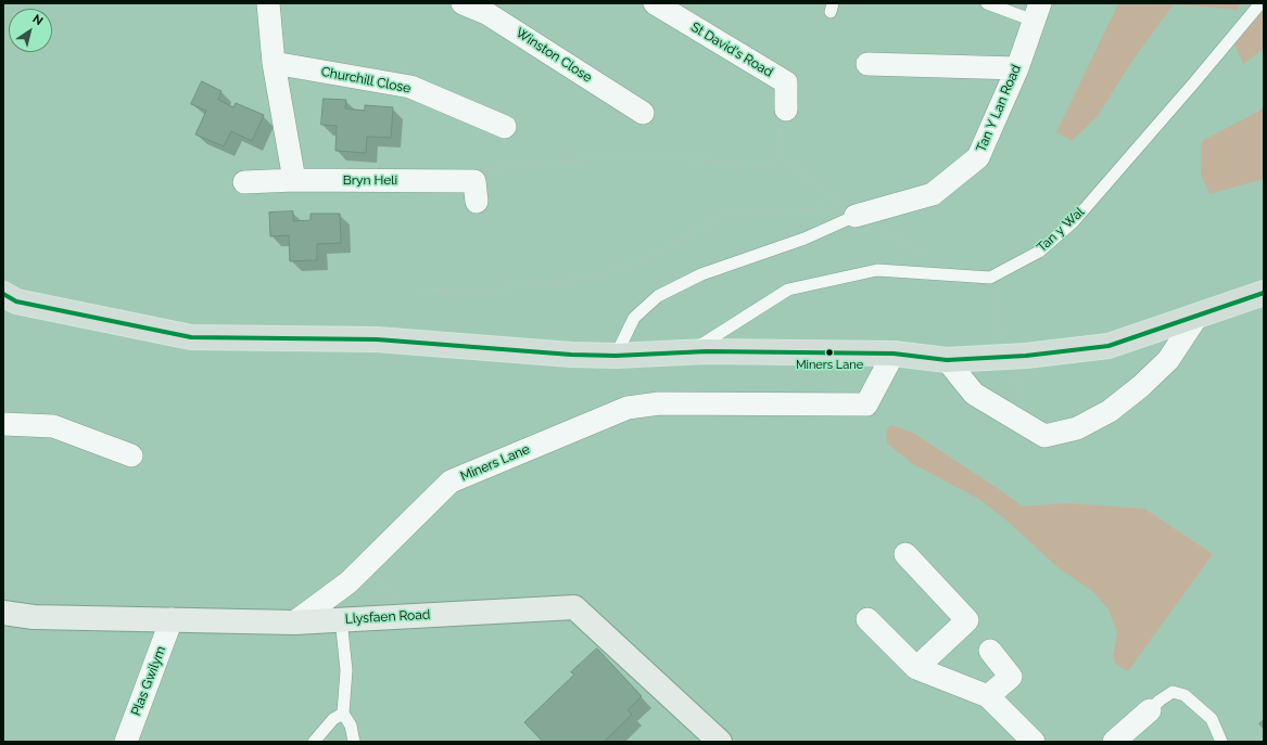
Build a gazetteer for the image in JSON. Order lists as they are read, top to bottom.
{
  "streets": {
    "street": [
      "St David's Road",
      "Winston Close",
      "Churchill Close",
      "Tan Y Lan Road",
      "Bryn Heli",
      "Miners Lane",
      "Llysfaen Road",
      "Plas Gwilym"
    ],
    "lane": ["Tan y Wal"]
  },
  "crossings": [
    ["Miners Lane", "Llysfaen Road"],
    ["Llysfaen Road", "Plas Gwilym"]
  ],
  "places": ["Miners Lane"],
  "north": "top right"
}
